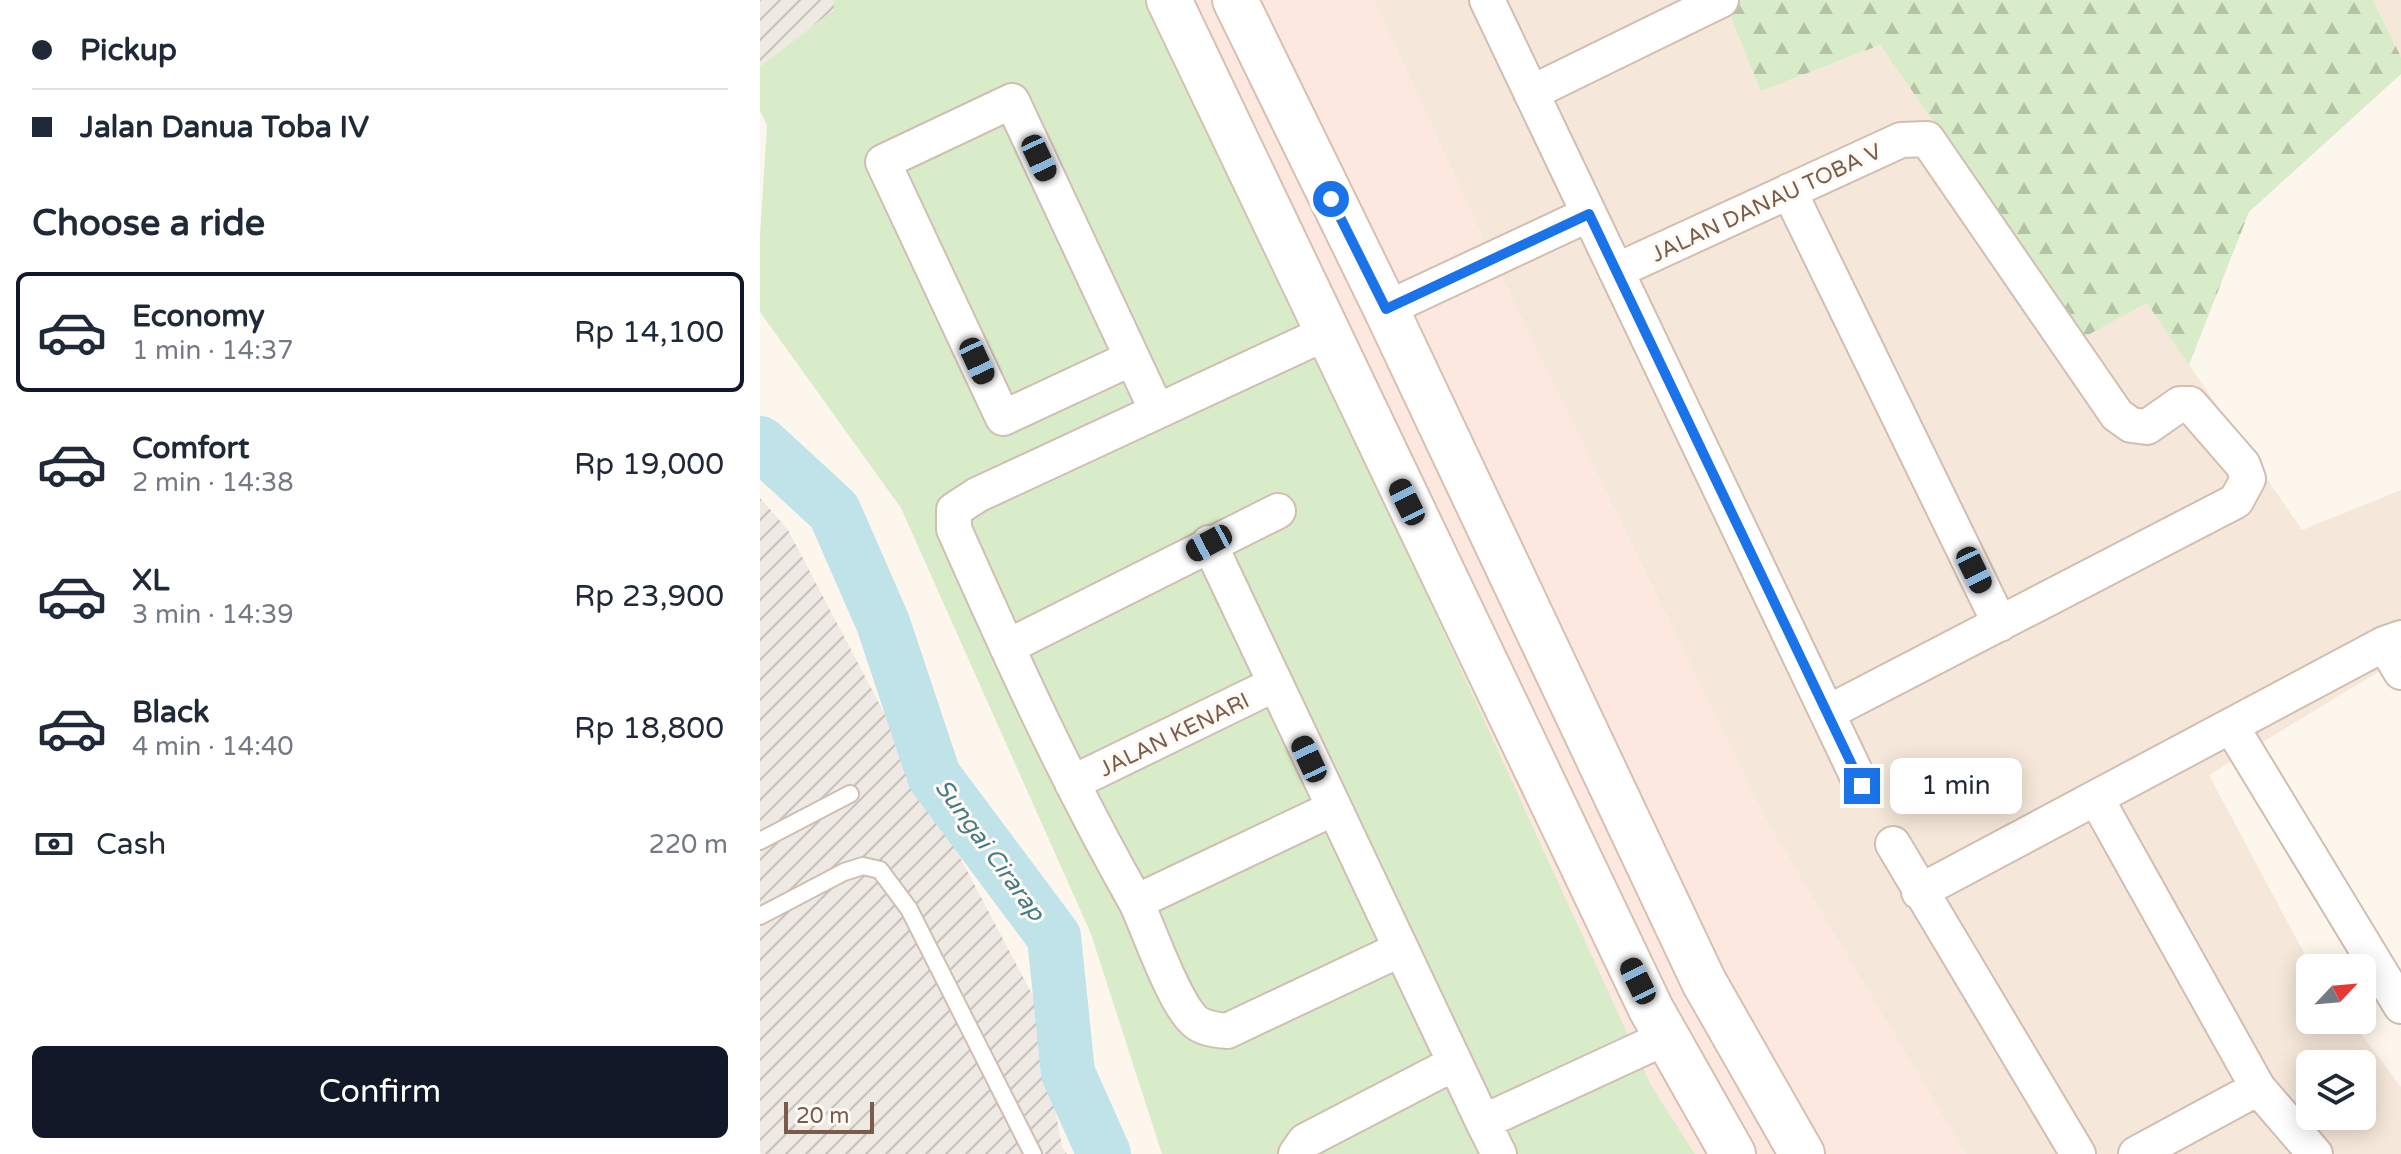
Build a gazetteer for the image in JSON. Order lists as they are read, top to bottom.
{
  "streets": {
    "street": ["JALAN DANAU TOBA V", "JALAN KENARI"]
  },
  "water": ["Sungai Cirarap"],
  "scale_bar": "20 m",
  "north": "top right",
  "page": {
    "banner": ["Pickup", "Jalan Danua Toba IV"],
    "heading": "Choose a ride",
    "list": [
      {
        "name": "Economy",
        "note": "1 min · 14:37",
        "value": "Rp 14,100"
      },
      {
        "name": "Comfort",
        "note": "2 min · 14:38",
        "value": "Rp 19,000"
      },
      {
        "name": "XL",
        "note": "3 min · 14:39",
        "value": "Rp 23,900"
      },
      {
        "name": "Black",
        "note": "4 min · 14:40",
        "value": "Rp 18,800"
      }
    ],
    "bubble": "1 min",
    "pay": ["Cash", "220 m"],
    "buttons": "Confirm",
    "scale": "20 m"
  }
}
